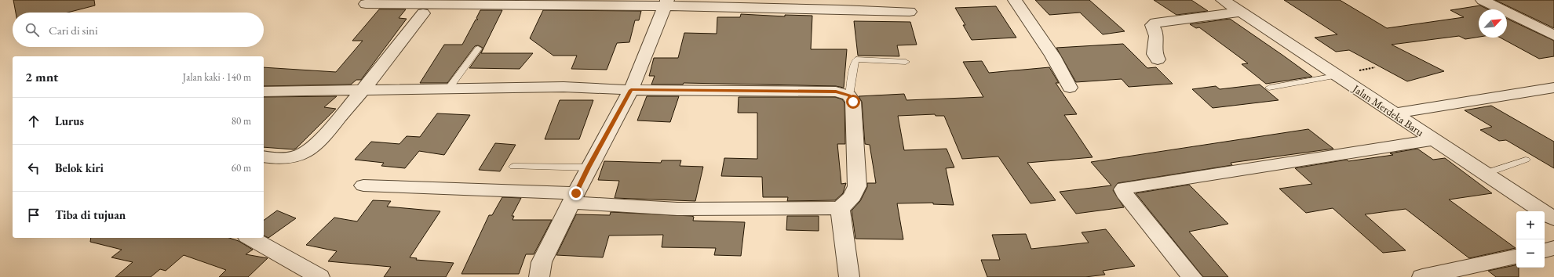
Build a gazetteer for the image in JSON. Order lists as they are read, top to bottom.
{
  "streets": {
    "street": ["Jalan Merdeka Baru"]
  },
  "north": "top right",
  "page": {
    "search": "Cari di sini",
    "heading": ["2 mnt", "Jalan kaki · 140 m"],
    "list": [
      ["Lurus", "80 m"],
      ["Belok kiri", "60 m"],
      "Tiba di tujuan"
    ],
    "map_buttons": ["+", "−"]
  }
}
